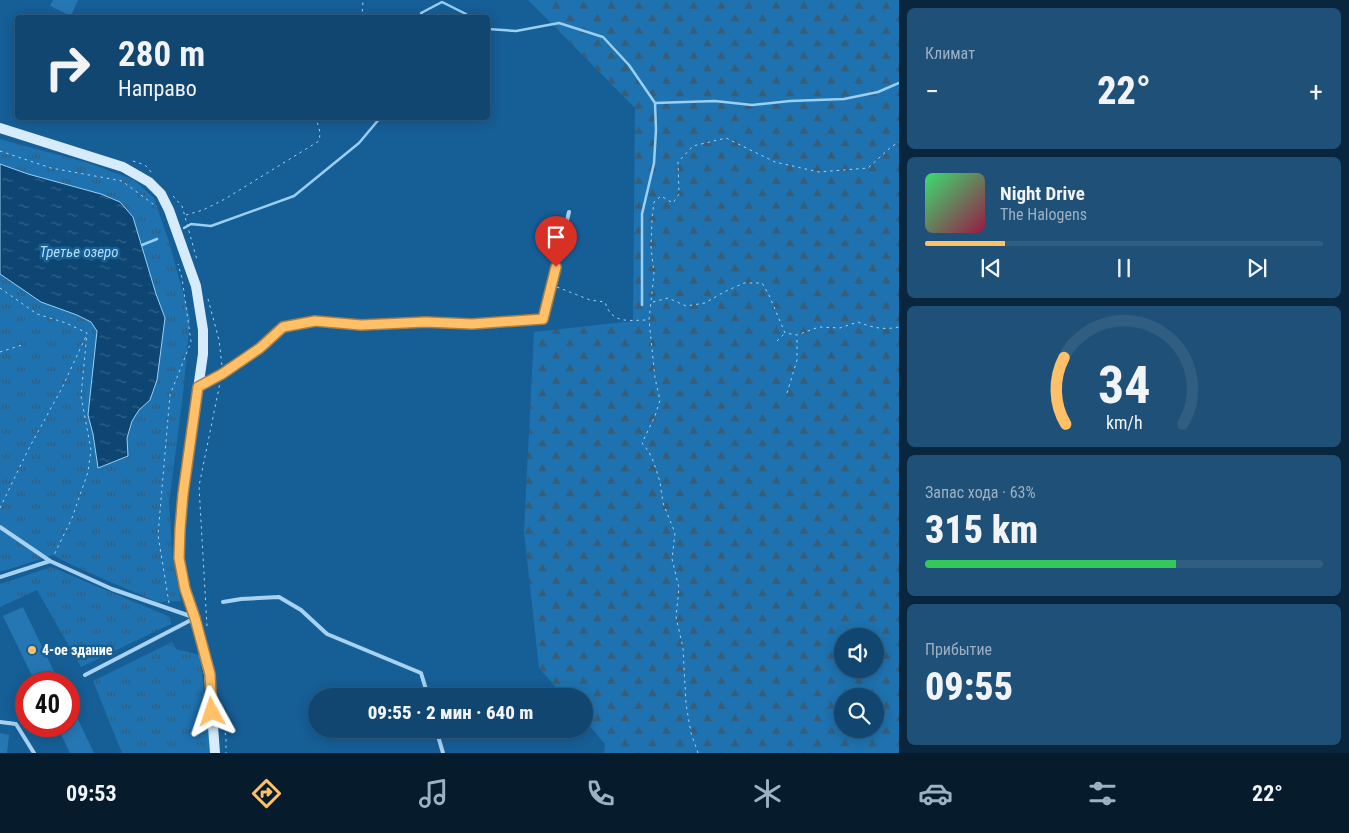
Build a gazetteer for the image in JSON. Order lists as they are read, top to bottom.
{
  "water": ["Третье озеро"],
  "places": ["4-ое здание"],
  "page": {
    "tile": [
      "Климат",
      ["Запас хода · 63%", "315 km"],
      ["Прибытие", "09:55"]
    ],
    "turn": ["280 m", "Направо"],
    "heat": ["−", "22°", "+"],
    "song": ["Night Drive", "The Halogens"],
    "limit": "40",
    "trip": "09:55 · 2 мин · 640 m",
    "tabs": ["09:53", "22°"],
    "gauge": ["34", "km/h"]
  }
}
